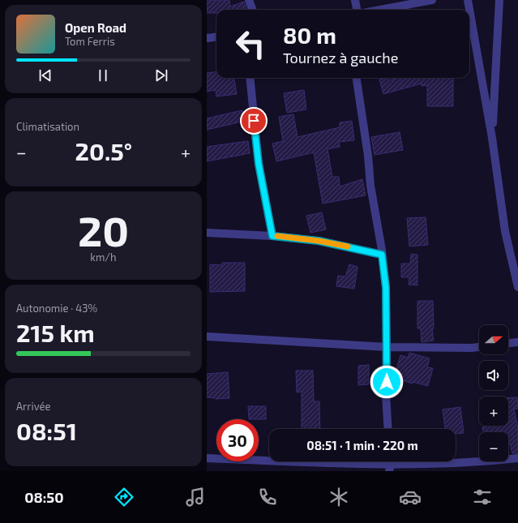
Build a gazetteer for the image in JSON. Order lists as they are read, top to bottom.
{
  "north": "right",
  "page": {
    "turn": ["80 m", "Tournez à gauche"],
    "song": ["Open Road", "Tom Ferris"],
    "tile": [
      "Climatisation",
      ["20", "km/h"],
      ["Autonomie · 43%", "215 km"],
      ["Arrivée", "08:51"]
    ],
    "heat": ["−", "20.5°", "+"],
    "map_buttons": ["+", "−"],
    "limit": "30",
    "trip": "08:51 · 1 min · 220 m",
    "tabs": "08:50"
  }
}
